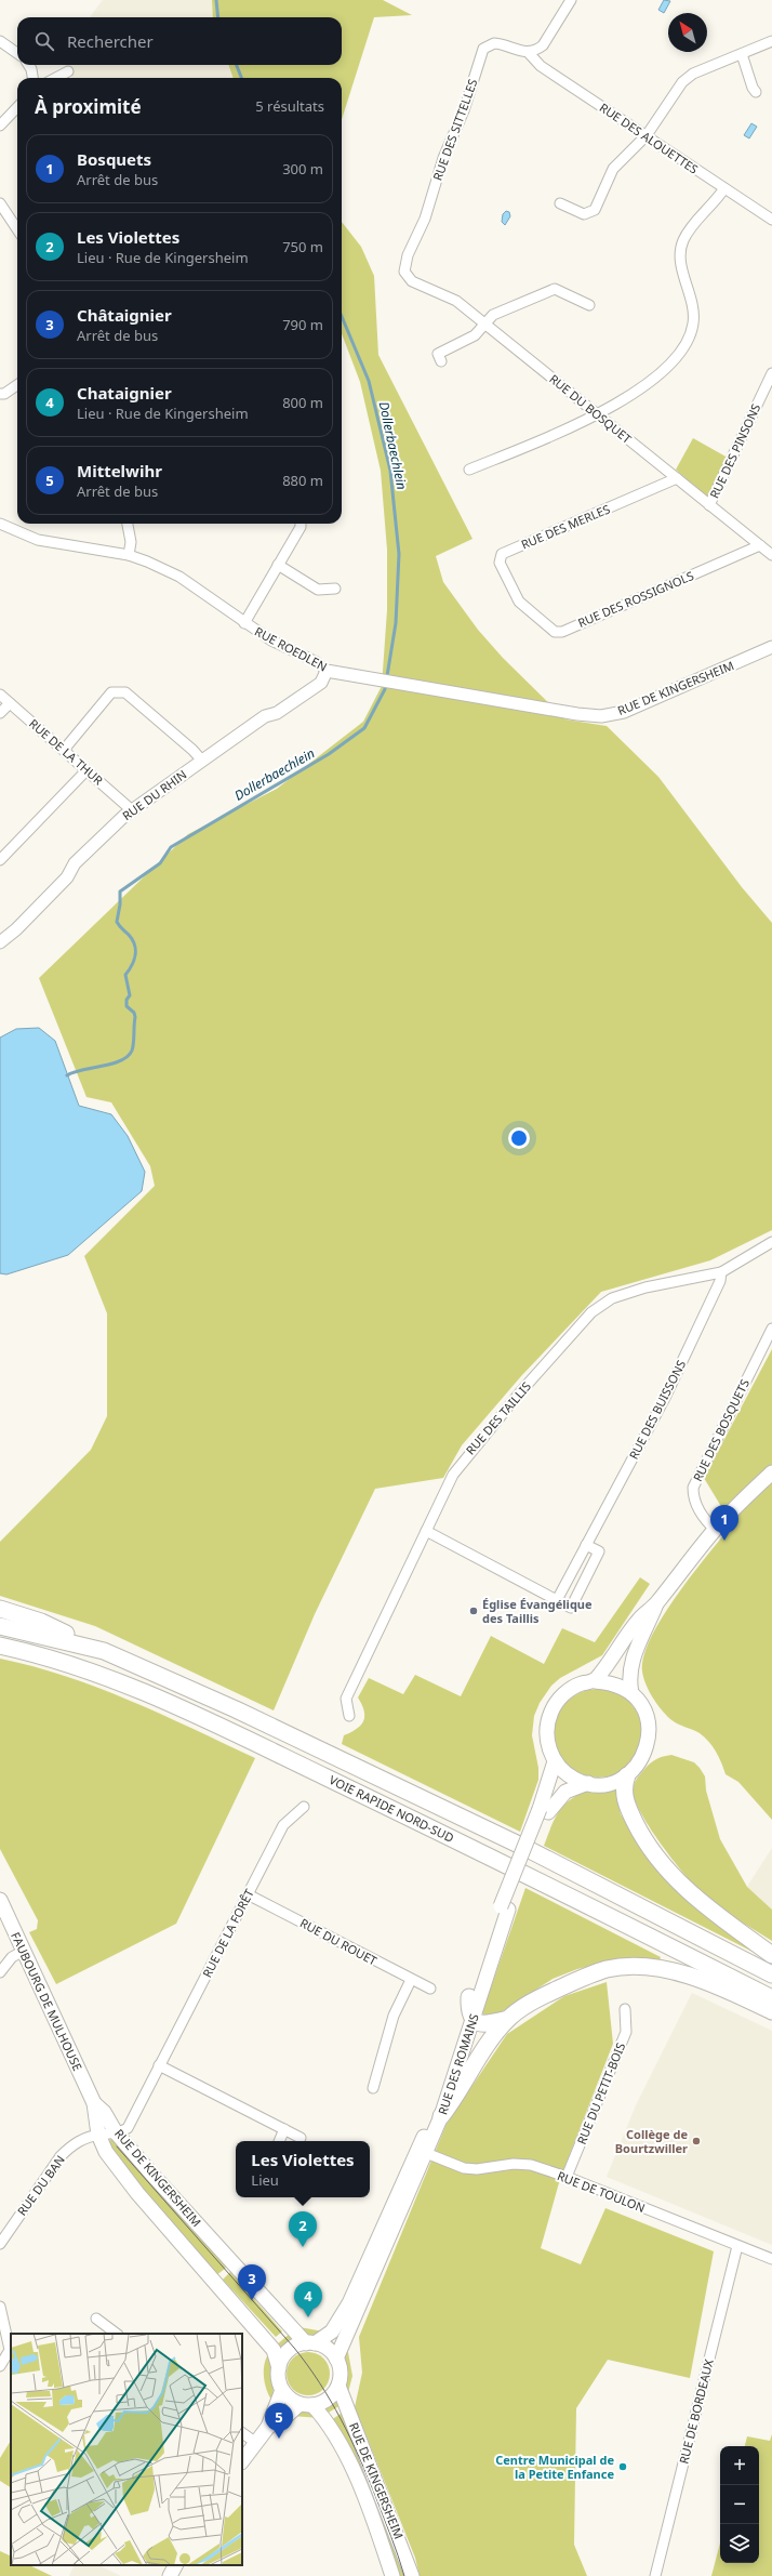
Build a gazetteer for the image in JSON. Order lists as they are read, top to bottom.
{
  "streets": {
    "highway": ["VOIE RAPIDE NORD-SUD"],
    "main road": ["RUE DE KINGERSHEIM", "FAUBOURG DE MULHOUSE", "RUE DES ROMAINS"],
    "street": [
      "RUE DES SITTELLES",
      "RUE DES ALOUETTES",
      "RUE DU BOSQUET",
      "RUE DES PINSONS",
      "RUE DES MERLES",
      "RUE DES ROSSIGNOLS",
      "RUE ROEDLEN",
      "RUE DE LA THUR",
      "RUE DU RHIN",
      "RUE DES BUISSONS",
      "RUE DES TAILLIS",
      "RUE DES BOSQUETS",
      "RUE DE LA FORÊT",
      "RUE DU ROUET",
      "RUE DU PETIT-BOIS",
      "RUE DU BAN",
      "RUE DE TOULON",
      "RUE DE BORDEAUX"
    ]
  },
  "crossings": [
    ["RUE DES SITTELLES", "RUE DES ALOUETTES"],
    ["RUE DES SITTELLES", "RUE DU BOSQUET"],
    ["RUE DU BOSQUET", "RUE DES PINSONS"],
    ["RUE DU BOSQUET", "RUE DES MERLES"],
    ["RUE DU BOSQUET", "RUE DES ROSSIGNOLS"],
    ["RUE DES MERLES", "RUE DES ROSSIGNOLS"],
    ["RUE ROEDLEN", "RUE DE KINGERSHEIM"],
    ["RUE ROEDLEN", "RUE DU RHIN"],
    ["RUE DE KINGERSHEIM", "RUE DE LA FORÊT"],
    ["RUE DE KINGERSHEIM", "FAUBOURG DE MULHOUSE"],
    ["RUE DE KINGERSHEIM", "RUE DES ROMAINS"],
    ["RUE DE KINGERSHEIM", "RUE DU BAN"],
    ["RUE DE LA THUR", "RUE DU RHIN"],
    ["RUE DES BUISSONS", "RUE DES TAILLIS"],
    ["RUE DE LA FORÊT", "RUE DU ROUET"],
    ["RUE DE LA FORÊT", "RUE DU BAN"],
    ["RUE DES ROMAINS", "RUE DE TOULON"],
    ["RUE DU PETIT-BOIS", "RUE DE TOULON"],
    ["RUE DE TOULON", "RUE DE BORDEAUX"]
  ],
  "water": ["Dollerbaechlein"],
  "places": ["Église Évangélique des Taillis", "Collège de Bourtzwiller", "Centre Municipal de la Petite Enfance"],
  "north": "top left",
  "page": {
    "search": "Rechercher",
    "heading": ["À proximité", "5 résultats"],
    "list": [
      {
        "mark": "1",
        "name": "Bosquets",
        "note": "Arrêt de bus",
        "value": "300 m"
      },
      {
        "mark": "2",
        "name": "Les Violettes",
        "note": "Lieu · Rue de Kingersheim",
        "value": "750 m"
      },
      {
        "mark": "3",
        "name": "Châtaignier",
        "note": "Arrêt de bus",
        "value": "790 m"
      },
      {
        "mark": "4",
        "name": "Chataignier",
        "note": "Lieu · Rue de Kingersheim",
        "value": "800 m"
      },
      {
        "mark": "5",
        "name": "Mittelwihr",
        "note": "Arrêt de bus",
        "value": "880 m"
      }
    ],
    "pins": [
      "1",
      "2",
      "3",
      "4",
      "5"
    ],
    "popup": ["Les Violettes", "Lieu"],
    "map_buttons": ["+", "−"]
  }
}
